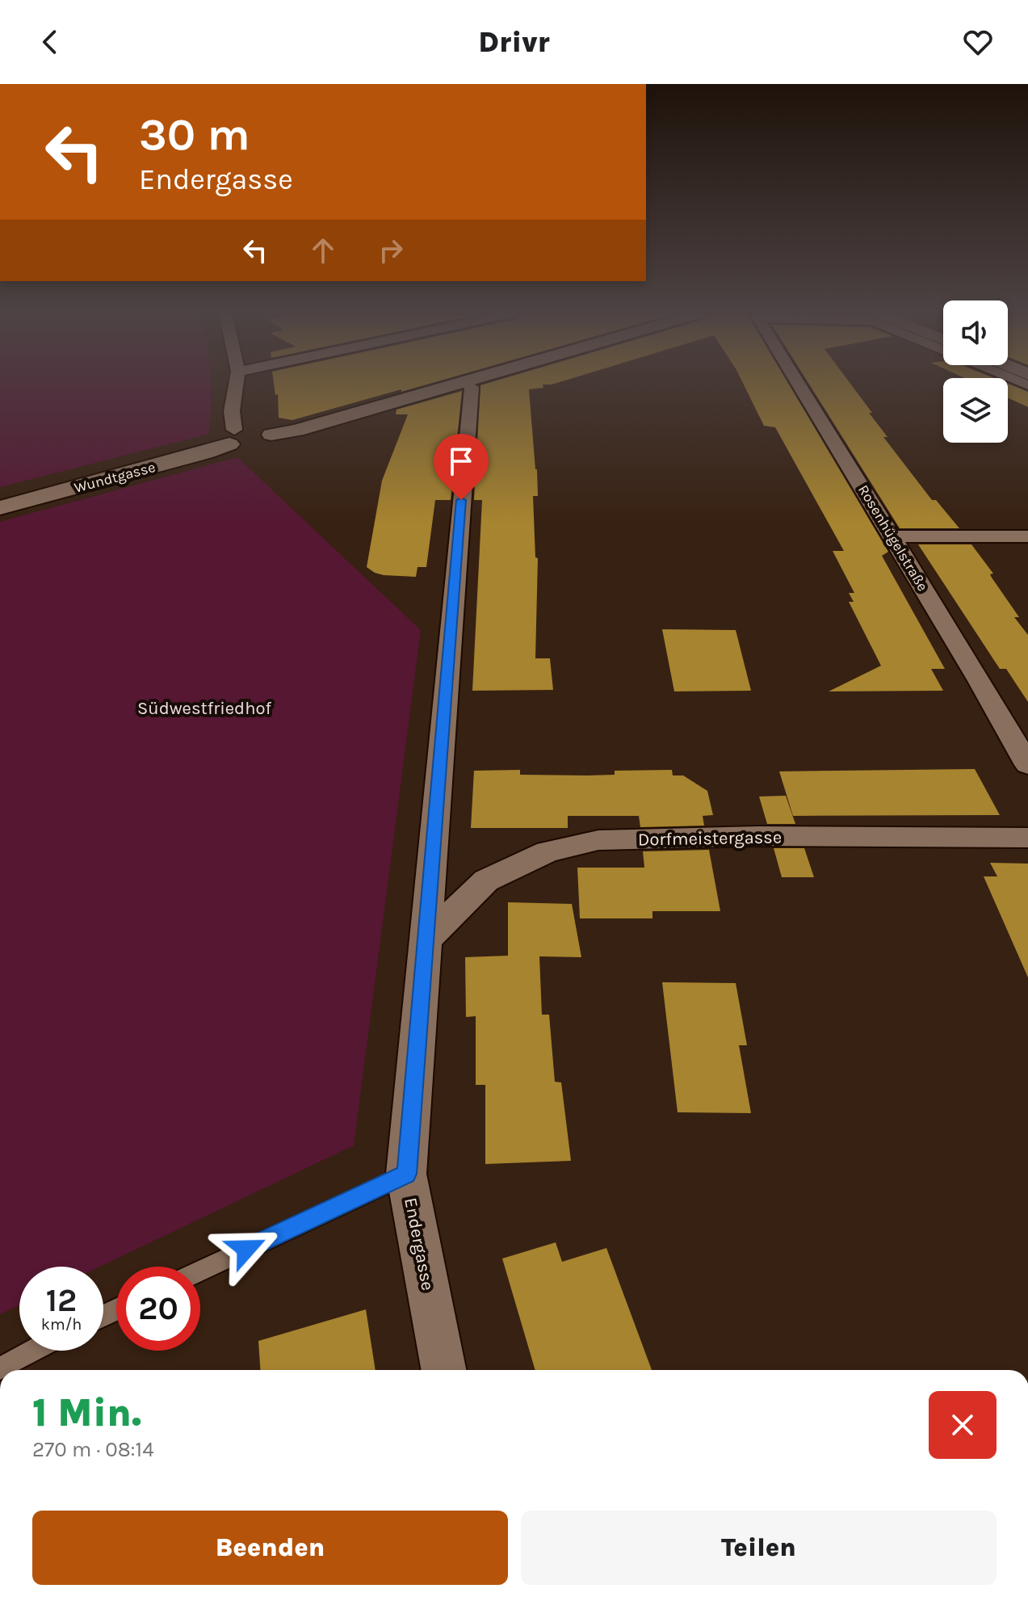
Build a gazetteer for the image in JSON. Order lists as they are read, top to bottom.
{
  "streets": {
    "street": [
      "Wundtgasse",
      "Rosenhügelstraße",
      "Dorfmeistergasse",
      "Endergasse"
    ]
  },
  "crossings": [
    ["Dorfmeistergasse", "Endergasse"]
  ],
  "parks": ["Südwestfriedhof"],
  "page": {
    "header": "Drivr",
    "turn": ["30 m", "Endergasse"],
    "speed": "12 km/h",
    "limit": "20",
    "heading": ["1 Min.", "270 m · 08:14"],
    "buttons": ["Beenden", "Teilen"]
  }
}
